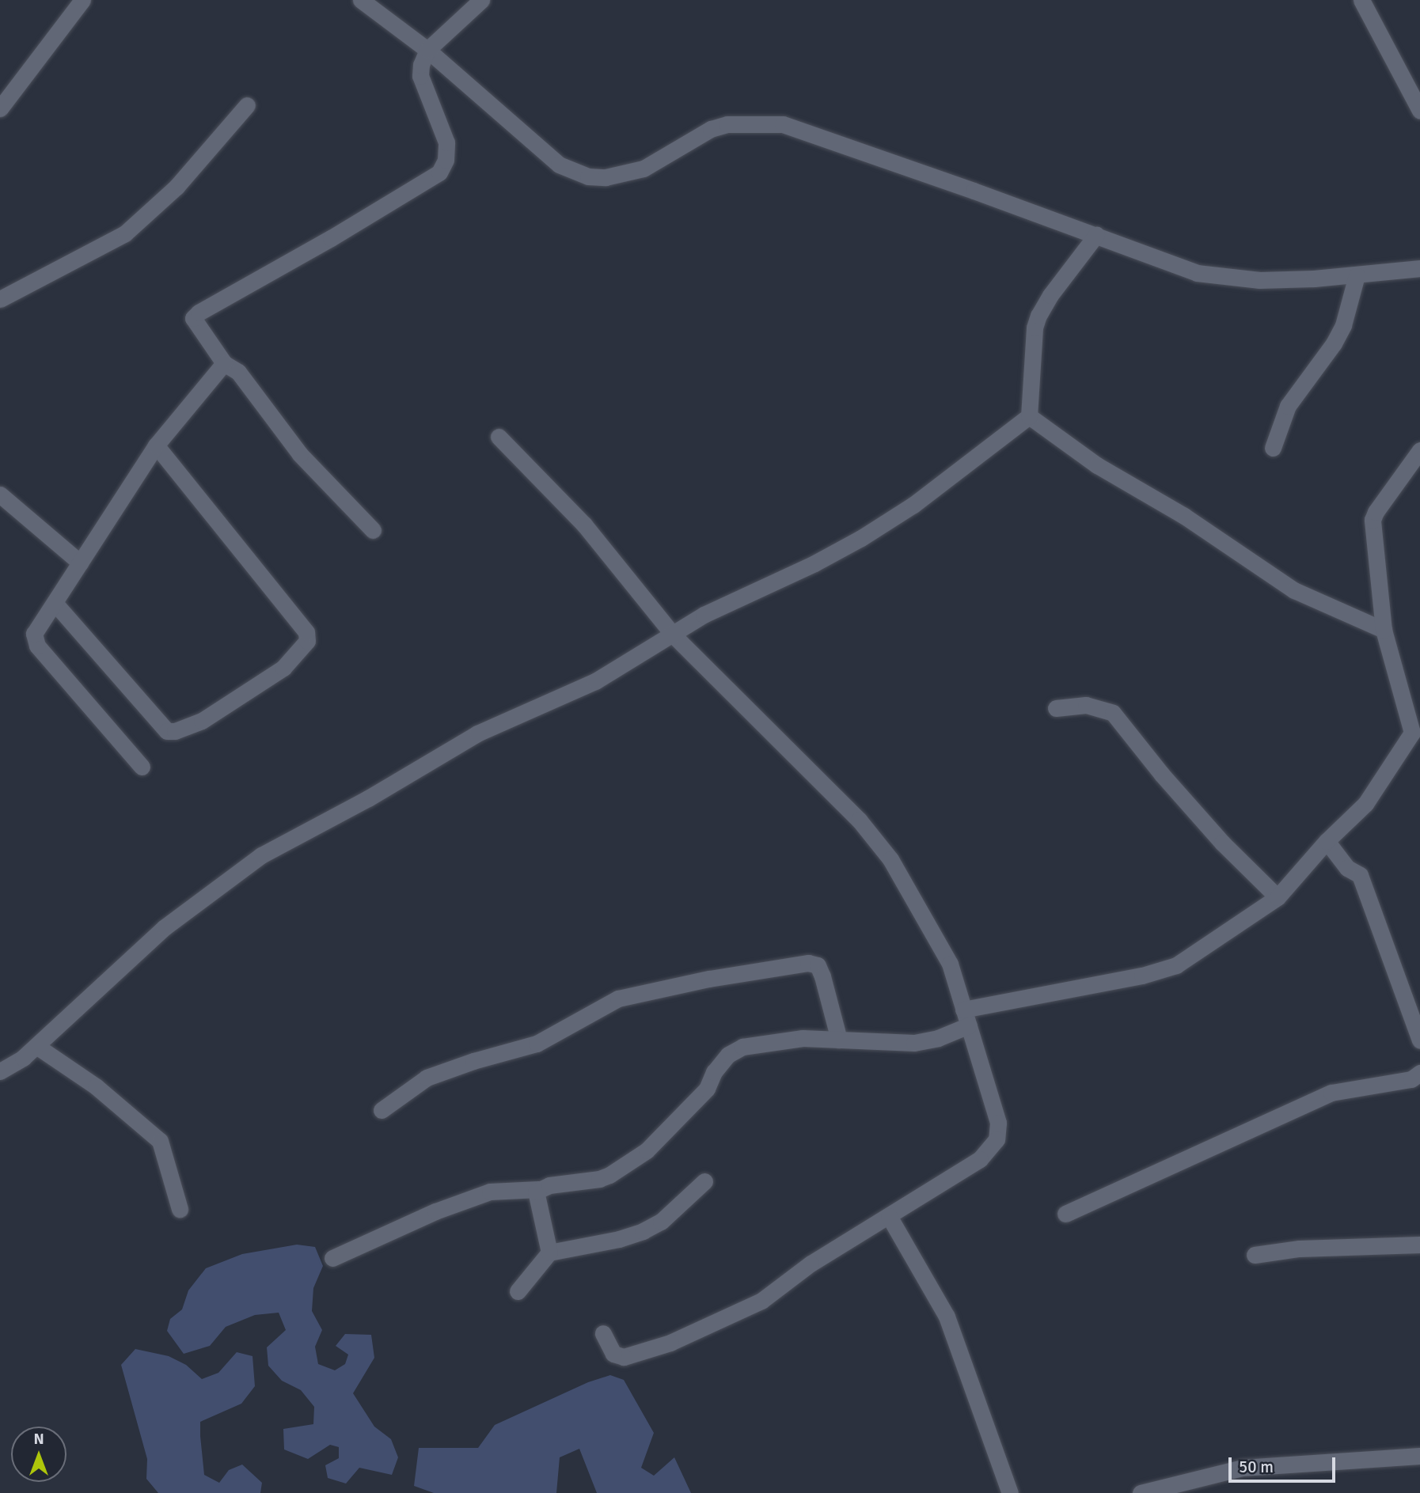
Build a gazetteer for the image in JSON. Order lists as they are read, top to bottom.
{
  "scale_bar": "50 m",
  "north": "top"
}
